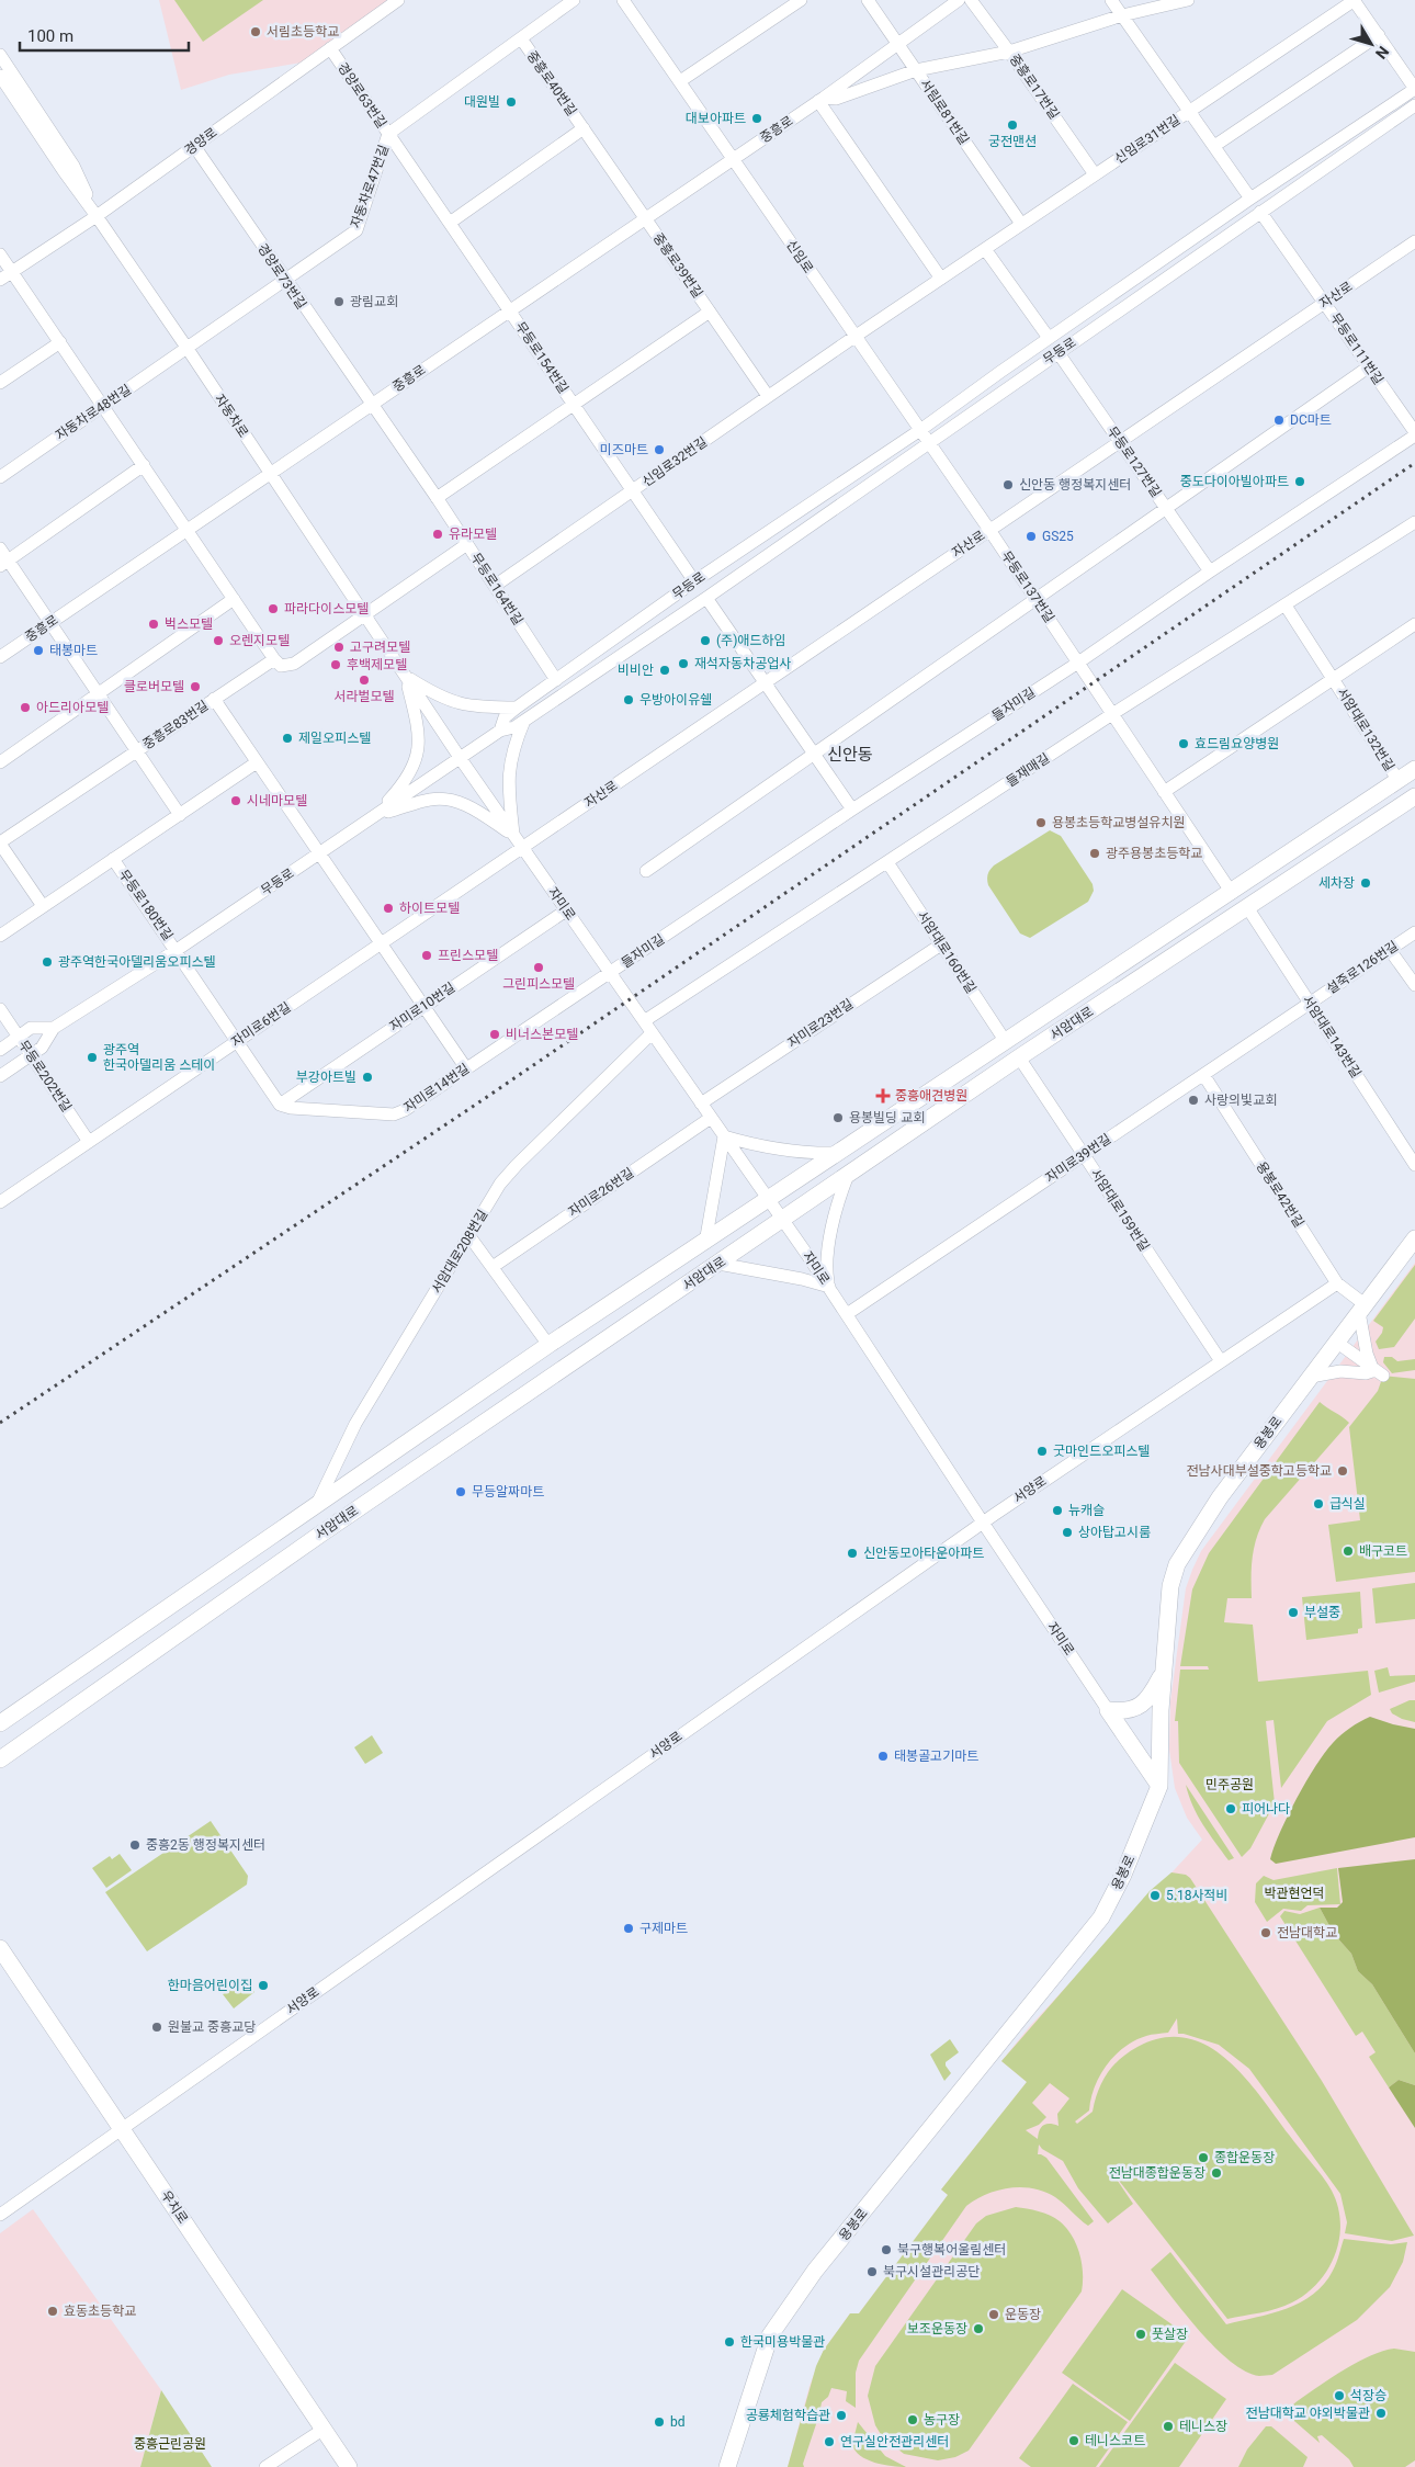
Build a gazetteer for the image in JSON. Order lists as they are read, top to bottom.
{
  "streets": {
    "main road": [
      "자미로",
      "서암대로",
      "용봉로",
      "우치로"
    ],
    "street": [
      "중흥로40번길",
      "중흥로17번길",
      "경양로63번길",
      "서림로81번길",
      "중흥로",
      "신임로31번길",
      "경양로",
      "자동차로47번길",
      "신임로",
      "중흥로39번길",
      "경양로73번길",
      "자산로",
      "무등로111번길",
      "무등로",
      "무등로154번길",
      "자동차로48번길",
      "자동차로",
      "신임로32번길",
      "무등로127번길",
      "무등로137번길",
      "무등로164번길",
      "들자미길",
      "중흥로83번길",
      "서암대로132번길",
      "들재매길",
      "무등로180번길",
      "서암대로160번길",
      "설죽로126번길",
      "자미로10번길",
      "자미로23번길",
      "자미로6번길",
      "서암대로143번길",
      "무등로202번길",
      "자미로14번길",
      "자미로39번길",
      "자미로26번길",
      "용봉로42번길",
      "서암대로159번길",
      "서암대로208번길",
      "서양로"
    ]
  },
  "crossings": [
    ["중흥로40번길", "경양로63번길"],
    ["중흥로40번길", "중흥로"],
    ["중흥로40번길", "자동차로47번길"],
    ["중흥로40번길", "중흥로39번길"],
    ["중흥로17번길", "신임로31번길"],
    ["경양로63번길", "중흥로"],
    ["경양로63번길", "경양로"],
    ["경양로63번길", "자동차로47번길"],
    ["경양로63번길", "무등로154번길"],
    ["서림로81번길", "중흥로"],
    ["서림로81번길", "신임로31번길"],
    ["중흥로", "신임로"],
    ["중흥로", "중흥로39번길"],
    ["중흥로", "경양로73번길"],
    ["중흥로", "무등로154번길"],
    ["중흥로", "자동차로"],
    ["중흥로", "무등로164번길"],
    ["중흥로", "중흥로83번길"],
    ["신임로31번길", "신임로"],
    ["신임로31번길", "무등로"],
    ["신임로31번길", "신임로32번길"],
    ["경양로", "경양로73번길"],
    ["경양로", "자동차로"],
    ["자동차로47번길", "경양로73번길"],
    ["자동차로47번길", "자동차로48번길"],
    ["자동차로47번길", "자동차로"],
    ["신임로", "무등로"],
    ["신임로", "신임로32번길"],
    ["신임로", "무등로137번길"],
    ["중흥로39번길", "무등로154번길"],
    ["중흥로39번길", "신임로32번길"],
    ["경양로73번길", "무등로164번길"],
    ["자산로", "무등로111번길"],
    ["자산로", "무등로"],
    ["자산로", "무등로127번길"],
    ["자산로", "무등로137번길"],
    ["자산로", "자미로"],
    ["자산로", "자미로6번길"],
    ["무등로111번길", "무등로"],
    ["무등로111번길", "들자미길"],
    ["무등로", "무등로154번길"],
    ["무등로", "자동차로"],
    ["무등로", "무등로127번길"],
    ["무등로", "무등로137번길"],
    ["무등로", "무등로164번길"],
    ["무등로", "들자미길"],
    ["무등로", "자미로"],
    ["무등로", "무등로180번길"],
    ["무등로", "무등로202번길"],
    ["무등로154번길", "신임로32번길"],
    ["무등로154번길", "무등로164번길"],
    ["자동차로48번길", "자동차로"],
    ["자동차로", "자미로"],
    ["신임로32번길", "무등로164번길"],
    ["무등로127번길", "들자미길"],
    ["무등로137번길", "들자미길"],
    ["무등로137번길", "서암대로132번길"],
    ["무등로137번길", "들재매길"],
    ["무등로137번길", "서암대로"],
    ["들자미길", "자미로"],
    ["들자미길", "자미로14번길"],
    ["중흥로83번길", "무등로180번길"],
    ["서암대로132번길", "들재매길"],
    ["서암대로132번길", "서암대로"],
    ["들재매길", "자미로"],
    ["들재매길", "서암대로160번길"],
    ["자미로", "자미로10번길"],
    ["자미로", "자미로23번길"],
    ["자미로", "서암대로"],
    ["자미로", "자미로6번길"],
    ["자미로", "자미로14번길"],
    ["자미로", "자미로39번길"],
    ["자미로", "자미로26번길"],
    ["자미로", "서암대로208번길"],
    ["자미로", "용봉로"],
    ["자미로", "서양로"],
    ["무등로180번길", "자미로6번길"],
    ["서암대로160번길", "자미로23번길"],
    ["서암대로160번길", "서암대로"],
    ["설죽로126번길", "서암대로143번길"],
    ["설죽로126번길", "자미로39번길"],
    ["자미로10번길", "자미로14번길"],
    ["서암대로", "서암대로143번길"],
    ["서암대로", "서암대로159번길"],
    ["서암대로", "서암대로208번길"],
    ["자미로6번길", "무등로202번길"],
    ["서암대로143번길", "자미로39번길"],
    ["자미로39번길", "용봉로42번길"],
    ["자미로39번길", "서암대로159번길"],
    ["용봉로42번길", "용봉로"],
    ["용봉로42번길", "서양로"],
    ["서암대로159번길", "서양로"],
    ["서양로", "우치로"]
  ],
  "districts": ["신안동"],
  "parks": ["민주공원", "박관현언덕", "중흥근린공원"],
  "places": {
    "other": [
      "서림초등학교",
      "대원빌",
      "대보아파트",
      "궁전맨션",
      "광림교회",
      "DC마트",
      "미즈마트",
      "중도다이아빌아파트",
      "신안동 행정복지센터",
      "유라모텔",
      "GS25",
      "파라다이스모텔",
      "벅스모텔",
      "오렌지모텔",
      "(주)애드하임",
      "고구려모텔",
      "태봉마트",
      "재석자동차공업사",
      "후백제모텔",
      "비비안",
      "서라벌모텔",
      "클로버모텔",
      "우방아이유쉘",
      "아드리아모텔",
      "제일오피스텔",
      "효드림요양병원",
      "시네마모텔",
      "용봉초등학교병설유치원",
      "광주용봉초등학교",
      "세차장",
      "하이트모텔",
      "프린스모텔",
      "광주역한국아델리움오피스텔",
      "그린피스모텔",
      "비너스본모텔",
      "광주역 한국아델리움 스테이",
      "부강아트빌",
      "사랑의빛교회",
      "용봉빌딩 교회",
      "굿마인드오피스텔",
      "전남사대부설중학고등학교",
      "무등알짜마트",
      "급식실",
      "뉴캐슬",
      "상아탑고시룸",
      "배구코트",
      "신안동모아타운아파트",
      "부설중",
      "태봉골고기마트",
      "피어나다",
      "중흥2동 행정복지센터",
      "5.18사적비",
      "구제마트",
      "전남대학교",
      "한마음어린이집",
      "원불교 중흥교당",
      "종합운동장",
      "전남대종합운동장",
      "북구행복어울림센터",
      "북구시설관리공단",
      "효동초등학교",
      "운동장",
      "보조운동장",
      "풋살장",
      "한국미용박물관",
      "석장승",
      "전남대학교 야외박물관",
      "공룡체험학습관",
      "농구장",
      "bd",
      "테니스장",
      "테니스코트",
      "연구실안전관리센터"
    ],
    "health": ["중흥애견병원"]
  },
  "scale_bar": "100 m",
  "north": "bottom right"
}
